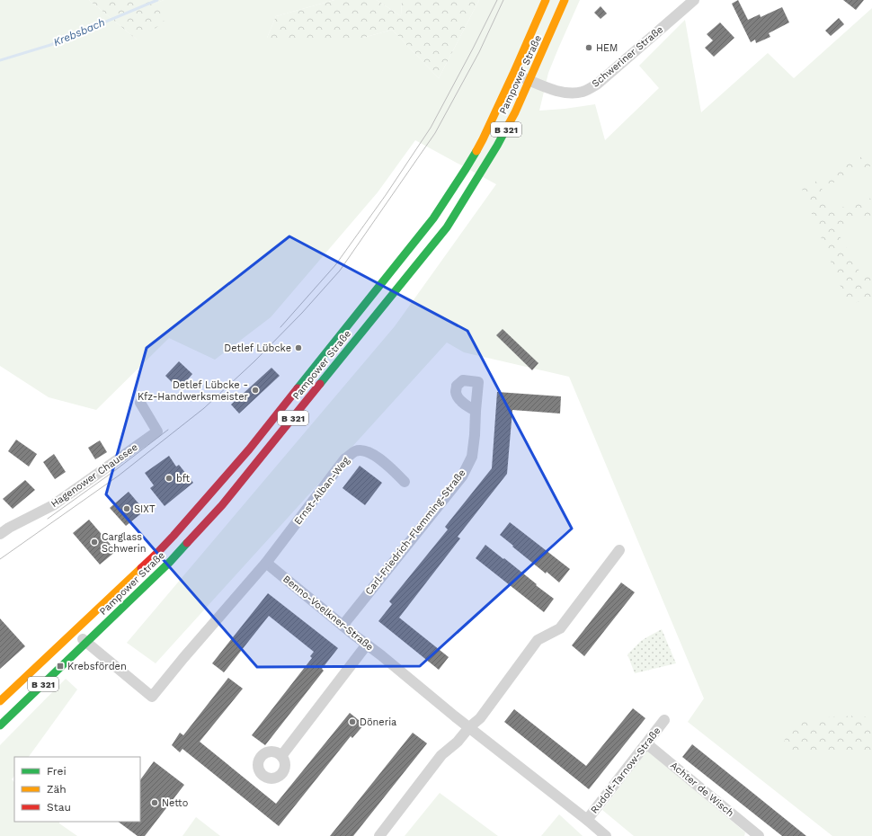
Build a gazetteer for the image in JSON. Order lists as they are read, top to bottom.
{
  "streets": {
    "main road": ["Pampower Straße", "B 321"],
    "street": [
      "Schweriner Straße",
      "Hagenower Chaussee",
      "Ernst-Alban-Weg",
      "Carl-Friedrich-Flemming-Straße",
      "Benno-Voelkner-Straße",
      "Rudolf-Tarnow-Straße",
      "Achter de Wisch"
    ]
  },
  "crossings": [
    ["Schweriner Straße", "Pampower Straße"],
    ["Ernst-Alban-Weg", "Benno-Voelkner-Straße"],
    ["Carl-Friedrich-Flemming-Straße", "Benno-Voelkner-Straße"],
    ["Benno-Voelkner-Straße", "Rudolf-Tarnow-Straße"],
    ["Rudolf-Tarnow-Straße", "Achter de Wisch"]
  ],
  "water": ["Krebsbach"],
  "places": {
    "other": [
      "HEM",
      "Detlef Lübcke",
      "Detlef Lübcke - Kfz-Handwerksmeister",
      "bft",
      "SIXT",
      "Carglass Schwerin",
      "Döneria",
      "Netto"
    ],
    "transit": ["Krebsförden"]
  },
  "legend": ["Frei", "Zäh", "Stau"]
}
